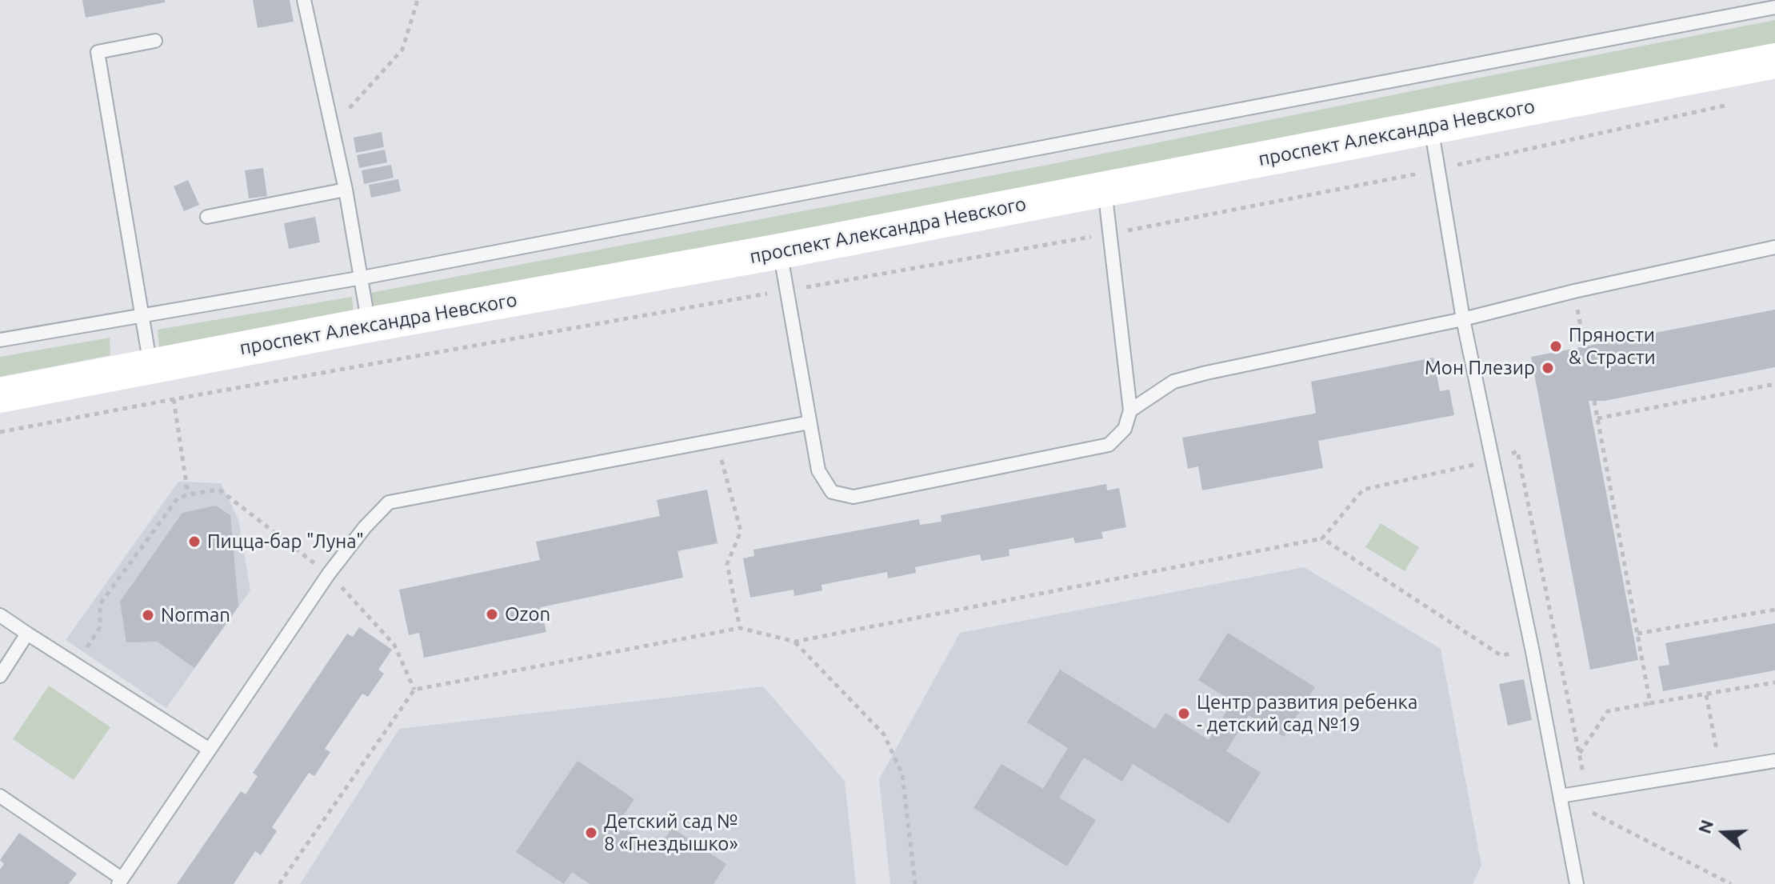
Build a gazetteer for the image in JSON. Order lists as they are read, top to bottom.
{
  "streets": {
    "main road": ["проспект Александра Невского"]
  },
  "places": [
    "Пряности & Страсти",
    "Мон Плезир",
    "Пицца-бар \"Луна\"",
    "Ozon",
    "Norman",
    "Центр развития ребенка - детский сад №19",
    "Детский сад № 8 «Гнездышко»"
  ],
  "north": "left"
}
